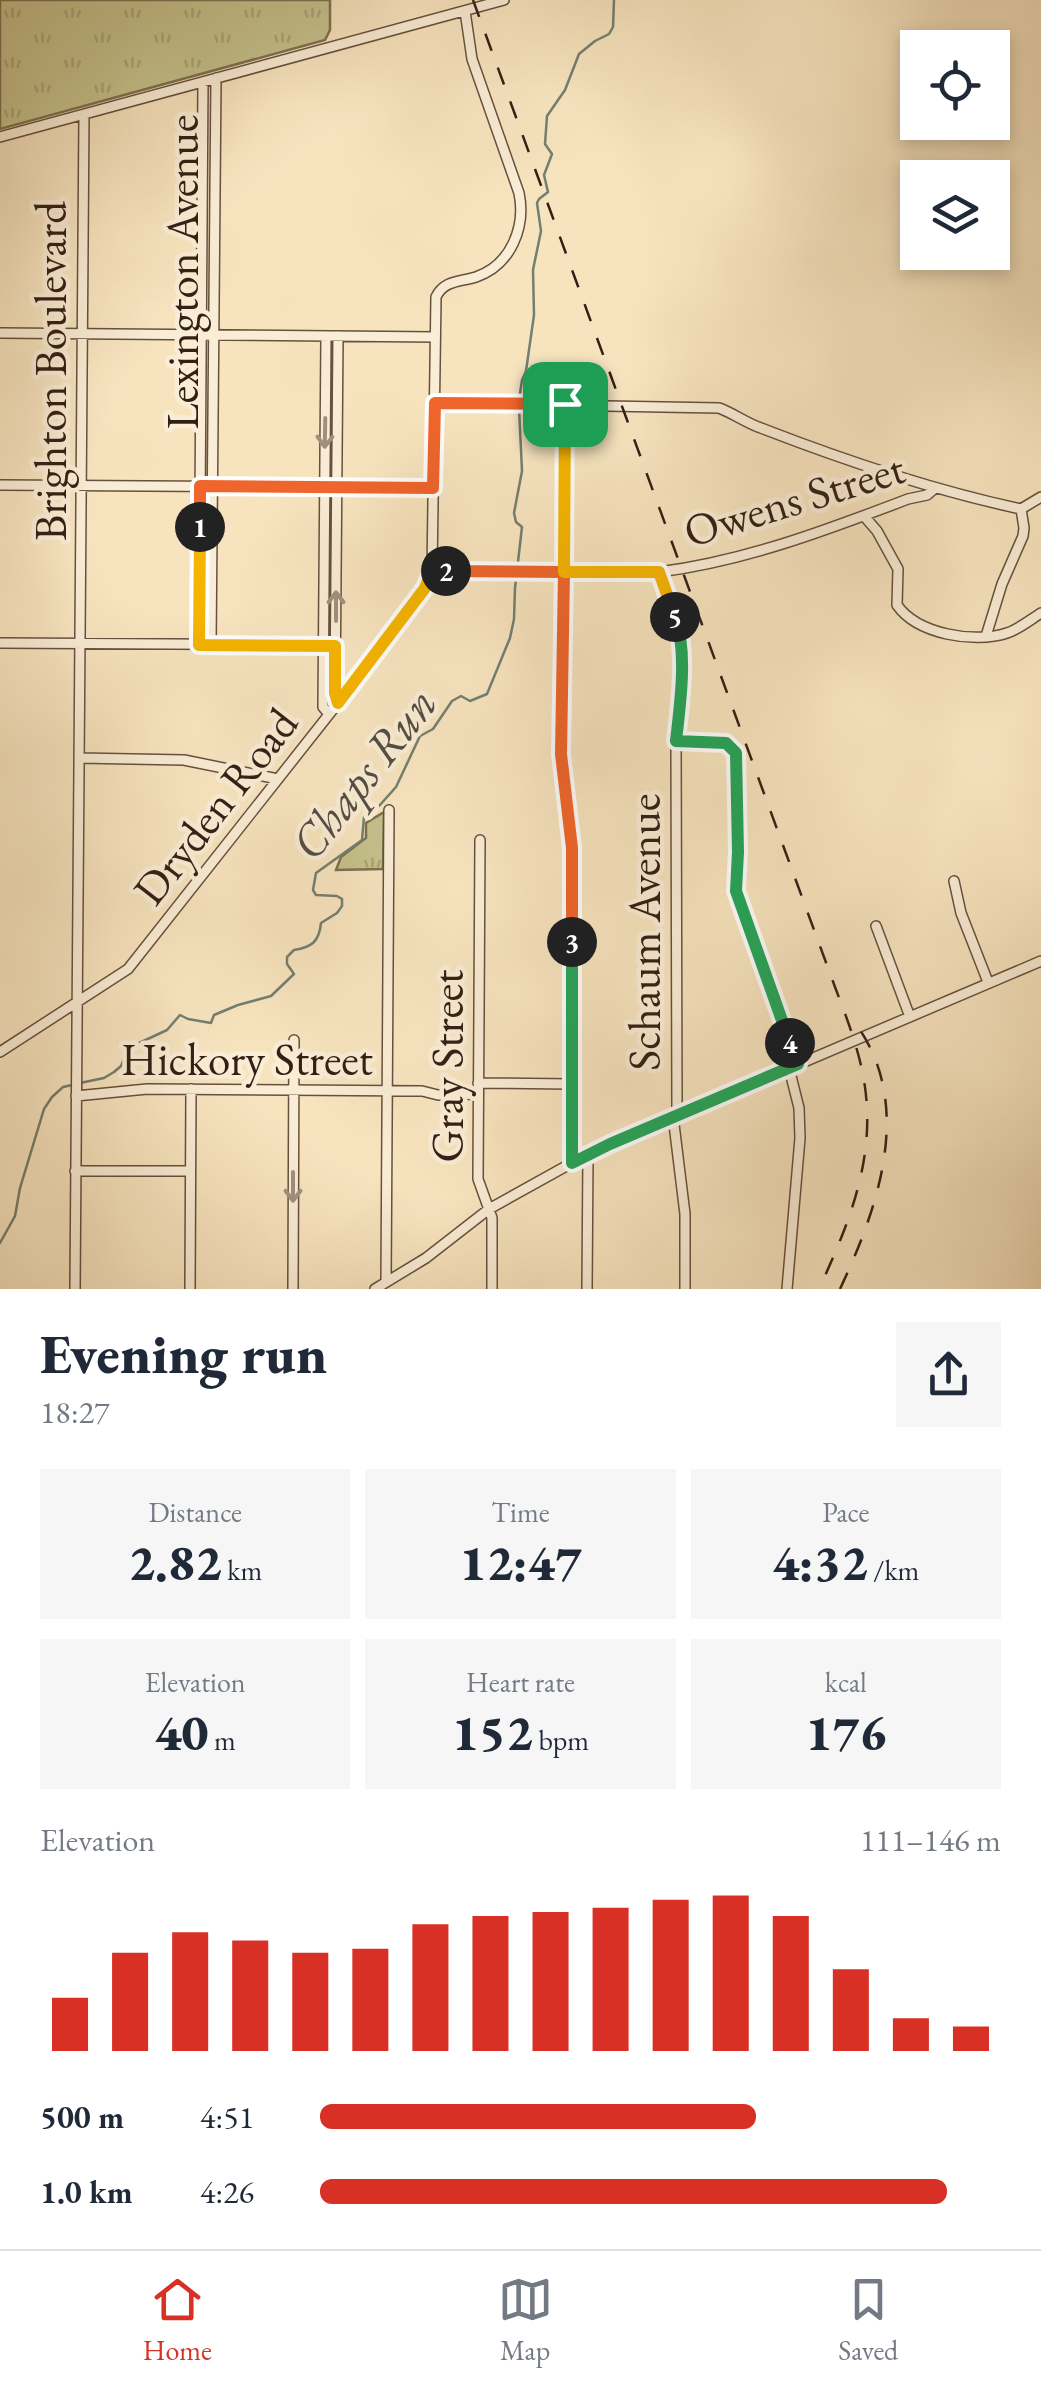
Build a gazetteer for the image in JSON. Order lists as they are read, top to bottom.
{
  "streets": {
    "street": [
      "Lexington Avenue",
      "Brighton Boulevard",
      "Owens Street",
      "Dryden Road",
      "Schaum Avenue",
      "Hickory Street",
      "Gray Street"
    ]
  },
  "crossings": [
    ["Brighton Boulevard", "Dryden Road"],
    ["Brighton Boulevard", "Hickory Street"],
    ["Owens Street", "Dryden Road"],
    ["Owens Street", "Schaum Avenue"],
    ["Hickory Street", "Gray Street"]
  ],
  "water": ["Chaps Run"],
  "page": {
    "pins": [
      "1",
      "2",
      "5",
      "3",
      "4"
    ],
    "heading": ["Evening run", "18:27"],
    "stats": [
      ["Distance", "2.82 km"],
      ["Time", "12:47"],
      ["Pace", "4:32 /km"],
      ["Elevation", "40 m"],
      ["Heart rate", "152 bpm"],
      ["kcal", "176"]
    ],
    "chart": ["Elevation", "111–146 m"],
    "list": [
      {
        "name": "500 m",
        "note": "4:51"
      },
      {
        "name": "1.0 km",
        "note": "4:26"
      }
    ],
    "tabs": ["Home", "Map", "Saved"]
  }
}
